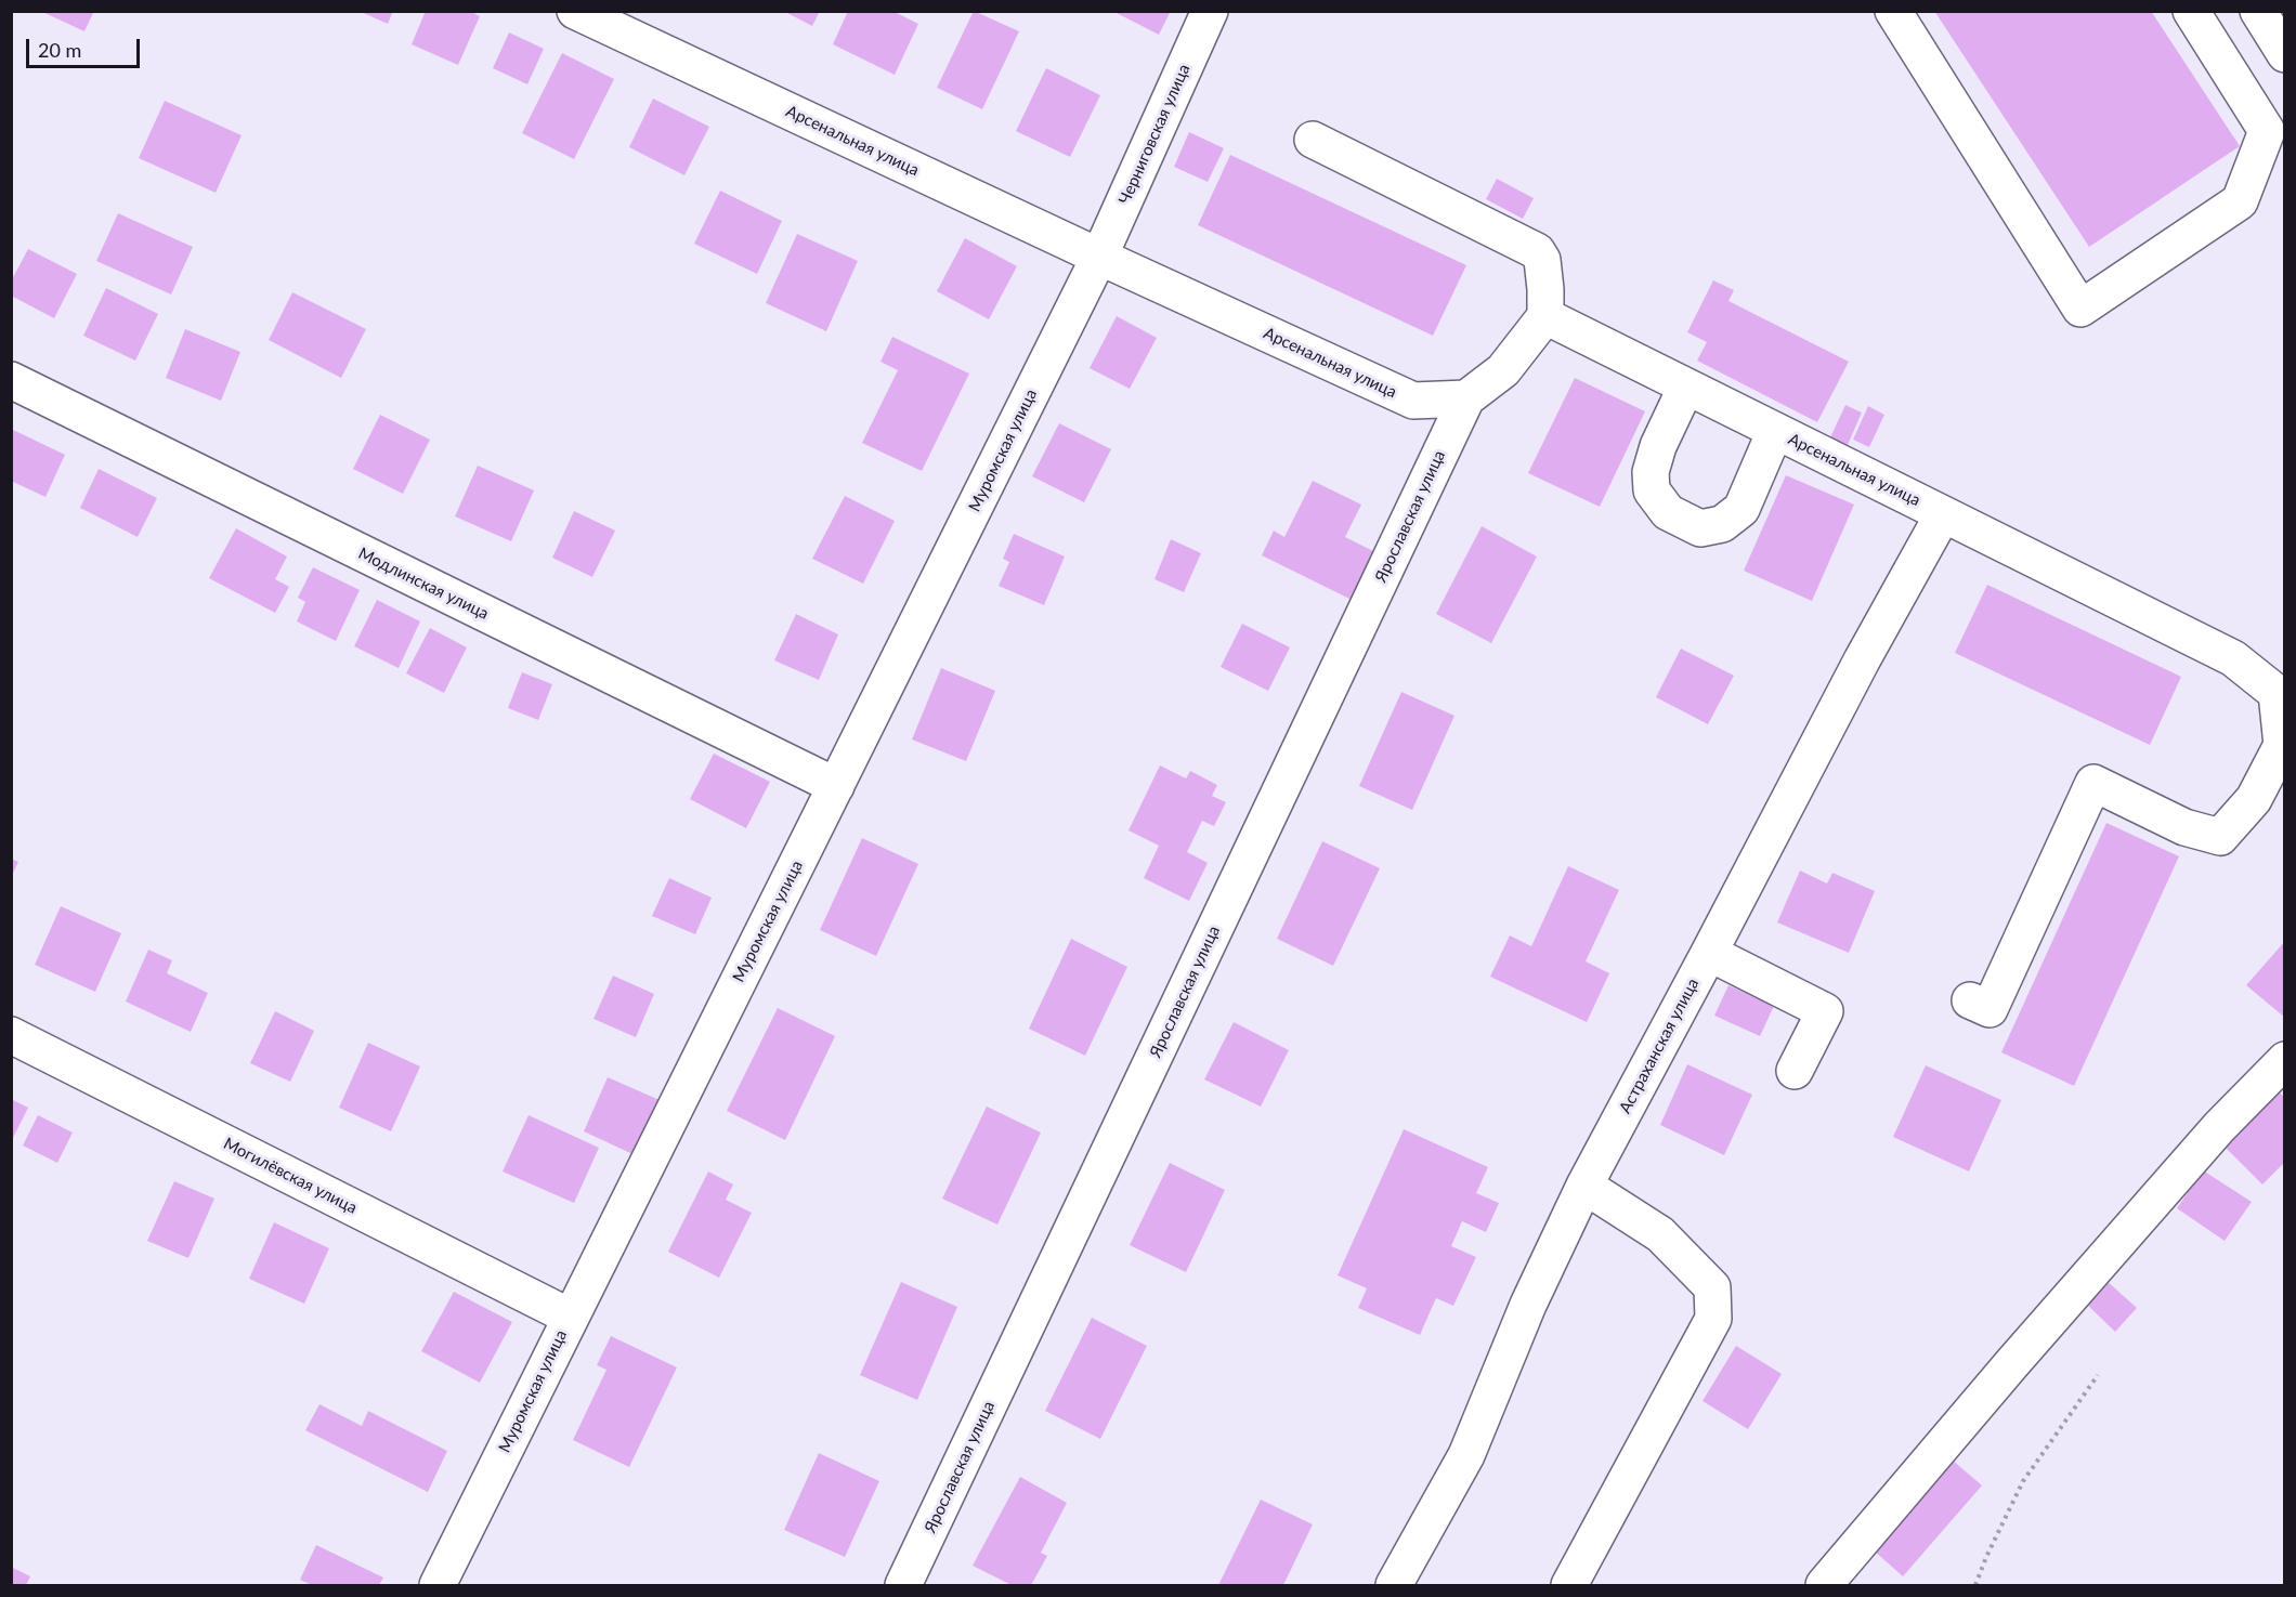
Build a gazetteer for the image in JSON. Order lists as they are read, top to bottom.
{
  "streets": {
    "street": [
      "Черниговская улица",
      "Арсенальная улица",
      "Муромская улица",
      "Ярославская улица",
      "Модлинская улица",
      "Астраханская улица",
      "Могилёвская улица"
    ]
  },
  "crossings": [
    ["Черниговская улица", "Арсенальная улица"],
    ["Черниговская улица", "Муромская улица"],
    ["Арсенальная улица", "Муромская улица"],
    ["Арсенальная улица", "Ярославская улица"],
    ["Арсенальная улица", "Астраханская улица"],
    ["Муромская улица", "Модлинская улица"],
    ["Муромская улица", "Могилёвская улица"]
  ],
  "scale_bar": "20 m"
}
